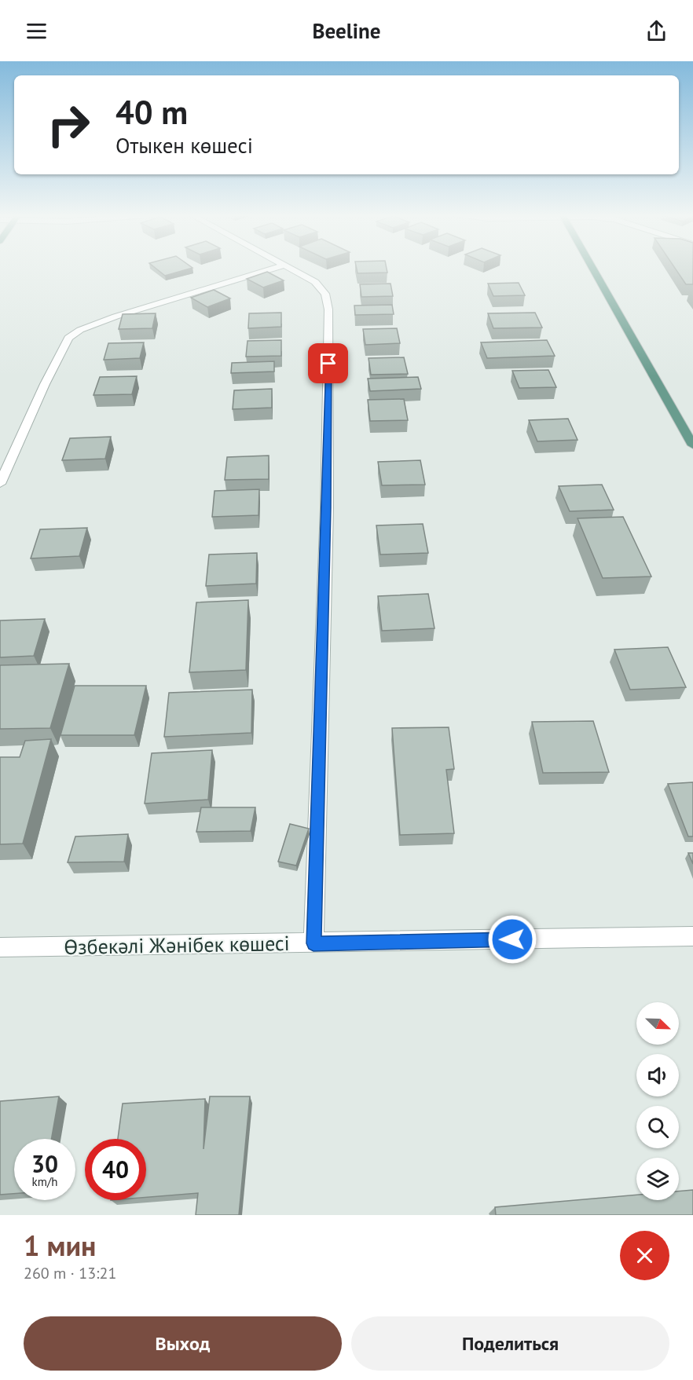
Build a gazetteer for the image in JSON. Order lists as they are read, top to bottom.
{
  "streets": {
    "street": ["Өзбекәлі Жәнібек көшесі"]
  },
  "north": "bottom right",
  "page": {
    "header": "Beeline",
    "turn": ["40 m", "Отыкен көшесі"],
    "speed": "30 km/h",
    "limit": "40",
    "heading": ["1 мин", "260 m · 13:21"],
    "buttons": ["Выход", "Поделиться"]
  }
}
